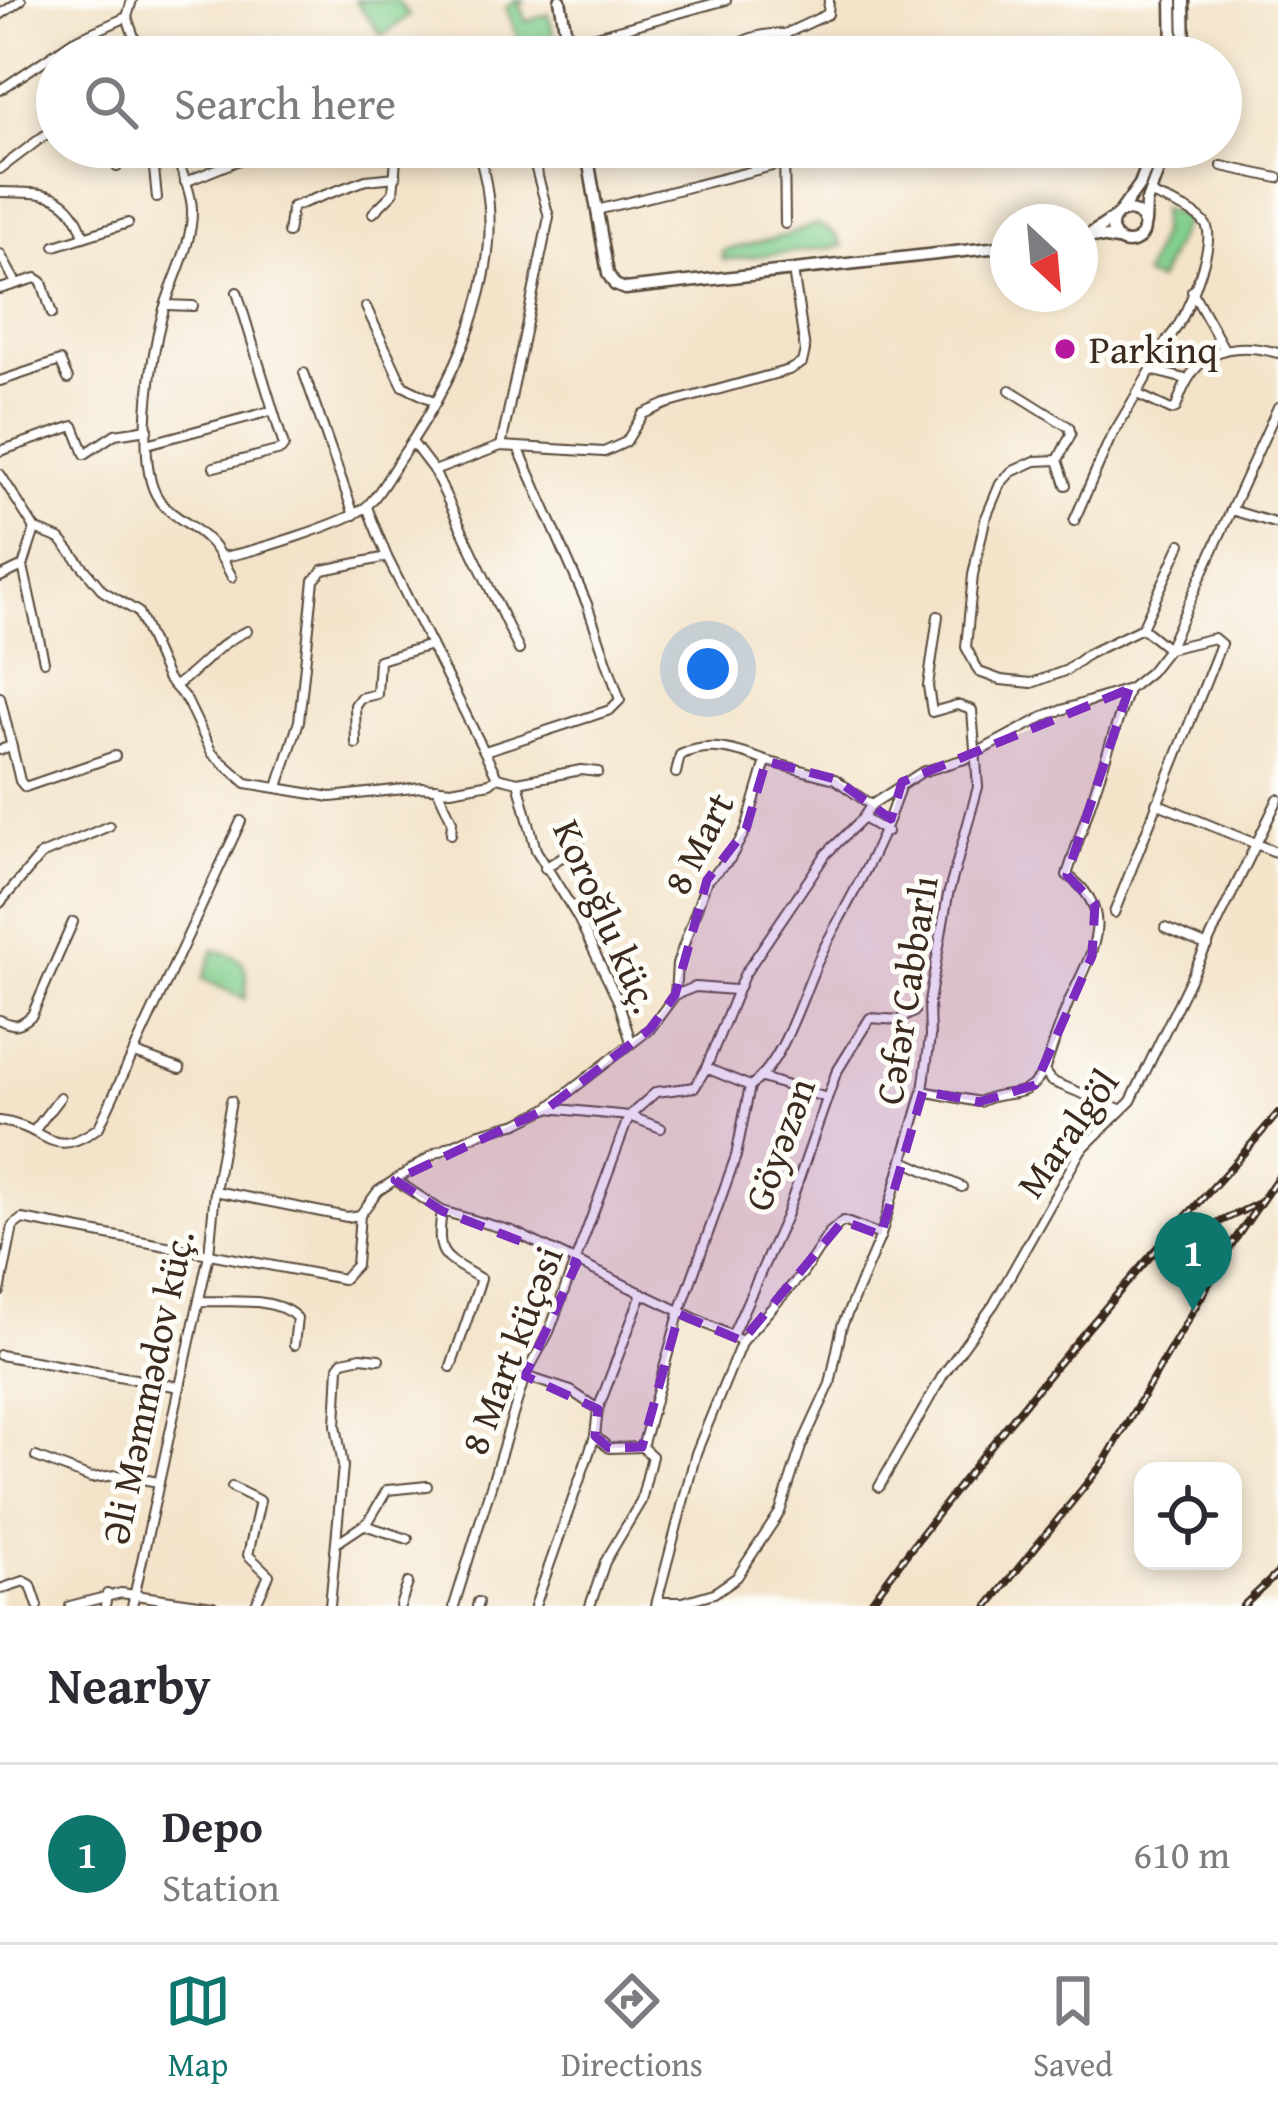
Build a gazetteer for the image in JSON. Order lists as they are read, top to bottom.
{
  "streets": {
    "street": [
      "8 Mart",
      "Koroğlu küç.",
      "Cəfər Cabbarlı",
      "Maralgöl",
      "Göyəzən",
      "8 Mart küçəsi",
      "Əli Məmmədov küç."
    ]
  },
  "places": ["Parkinq"],
  "north": "bottom right",
  "page": {
    "search": "Search here",
    "pins": "1",
    "heading": "Nearby",
    "list": [
      {
        "mark": "1",
        "name": "Depo",
        "note": "Station",
        "value": "610 m"
      }
    ],
    "nav": ["Map", "Directions", "Saved"]
  }
}
